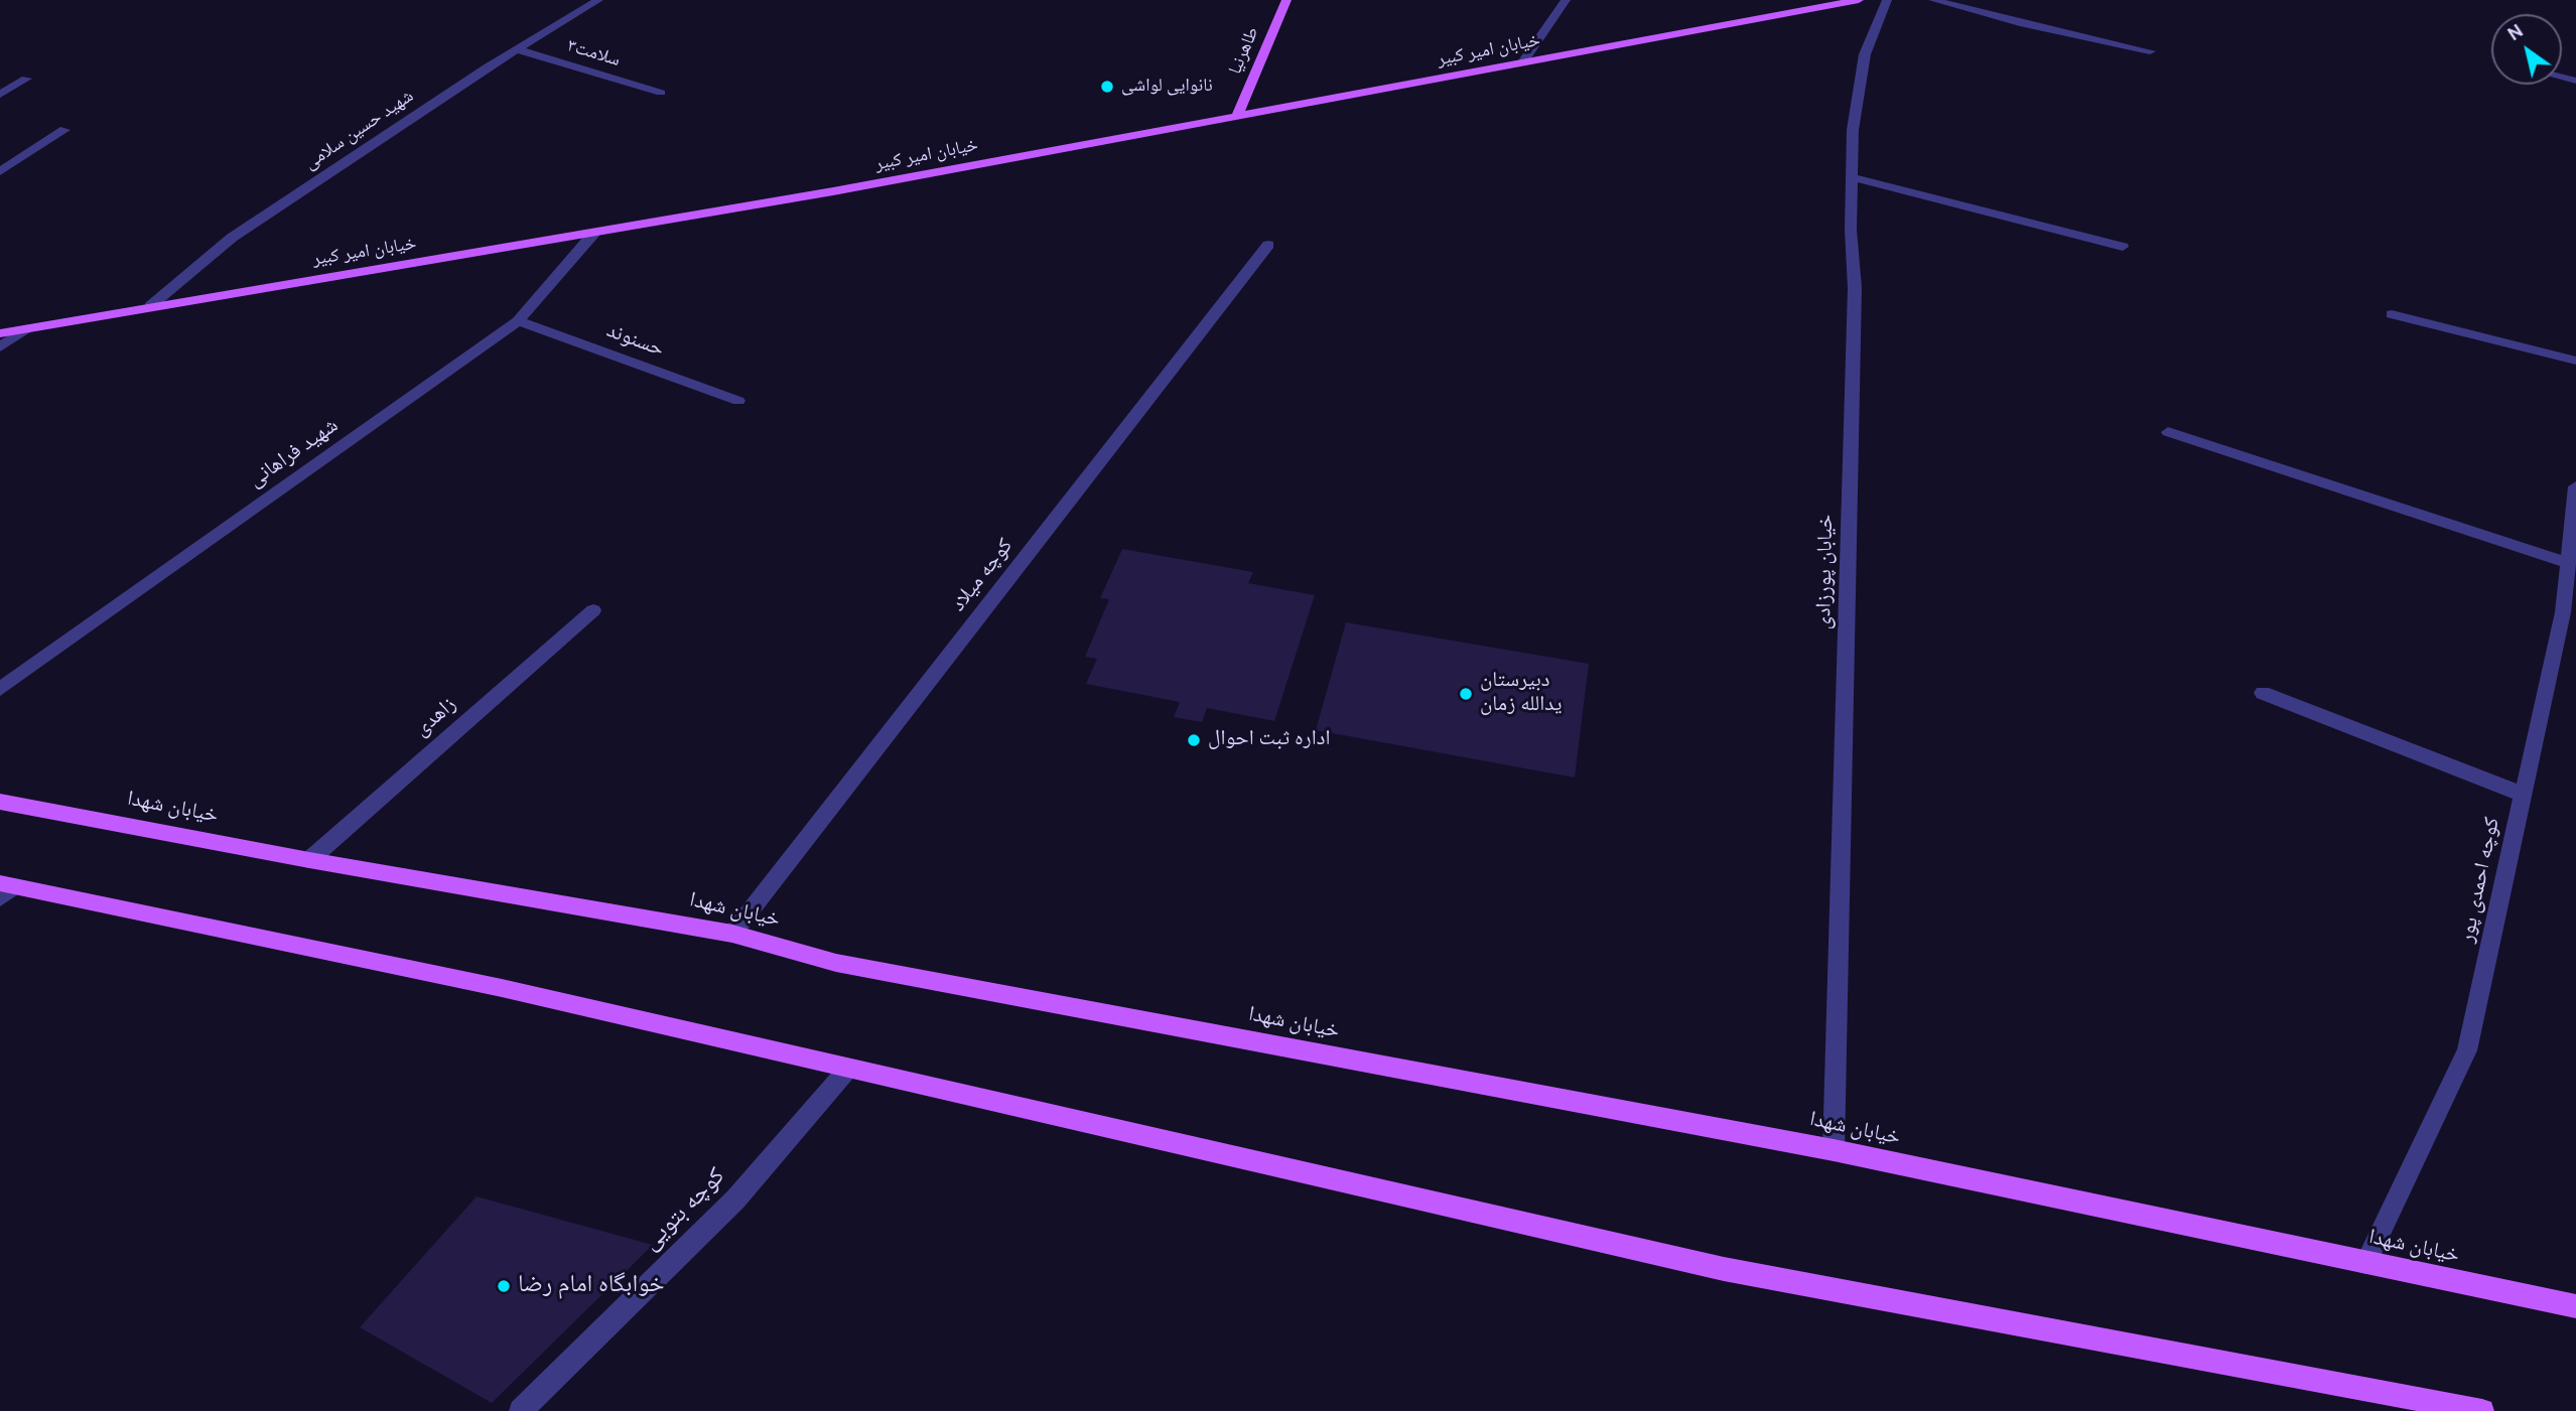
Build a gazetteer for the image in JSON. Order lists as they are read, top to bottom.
{
  "streets": {
    "main road": ["طاهرنیا", "خیابان امیر کبیر", "خیابان شهدا"],
    "street": [
      "سلامت۳",
      "شهید حسین سلامی",
      "حسنوند",
      "شهید فراهانی",
      "خیابان پورزادی",
      "کوچه میلاد",
      "زاهدی",
      "کوچه احمدی پور",
      "کوچه بتویی"
    ]
  },
  "crossings": [
    ["طاهرنیا", "خیابان امیر کبیر"],
    ["خیابان امیر کبیر", "شهید حسین سلامی"],
    ["خیابان امیر کبیر", "شهید فراهانی"],
    ["سلامت۳", "شهید حسین سلامی"],
    ["حسنوند", "شهید فراهانی"],
    ["خیابان پورزادی", "خیابان شهدا"],
    ["کوچه میلاد", "خیابان شهدا"],
    ["زاهدی", "خیابان شهدا"],
    ["خیابان شهدا", "کوچه احمدی پور"]
  ],
  "places": [
    "نانوایی لواشی",
    "دبیرستان یدالله زمان",
    "اداره ثبت احوال",
    "خوابگاه امام رضا"
  ],
  "north": "top left"
}
